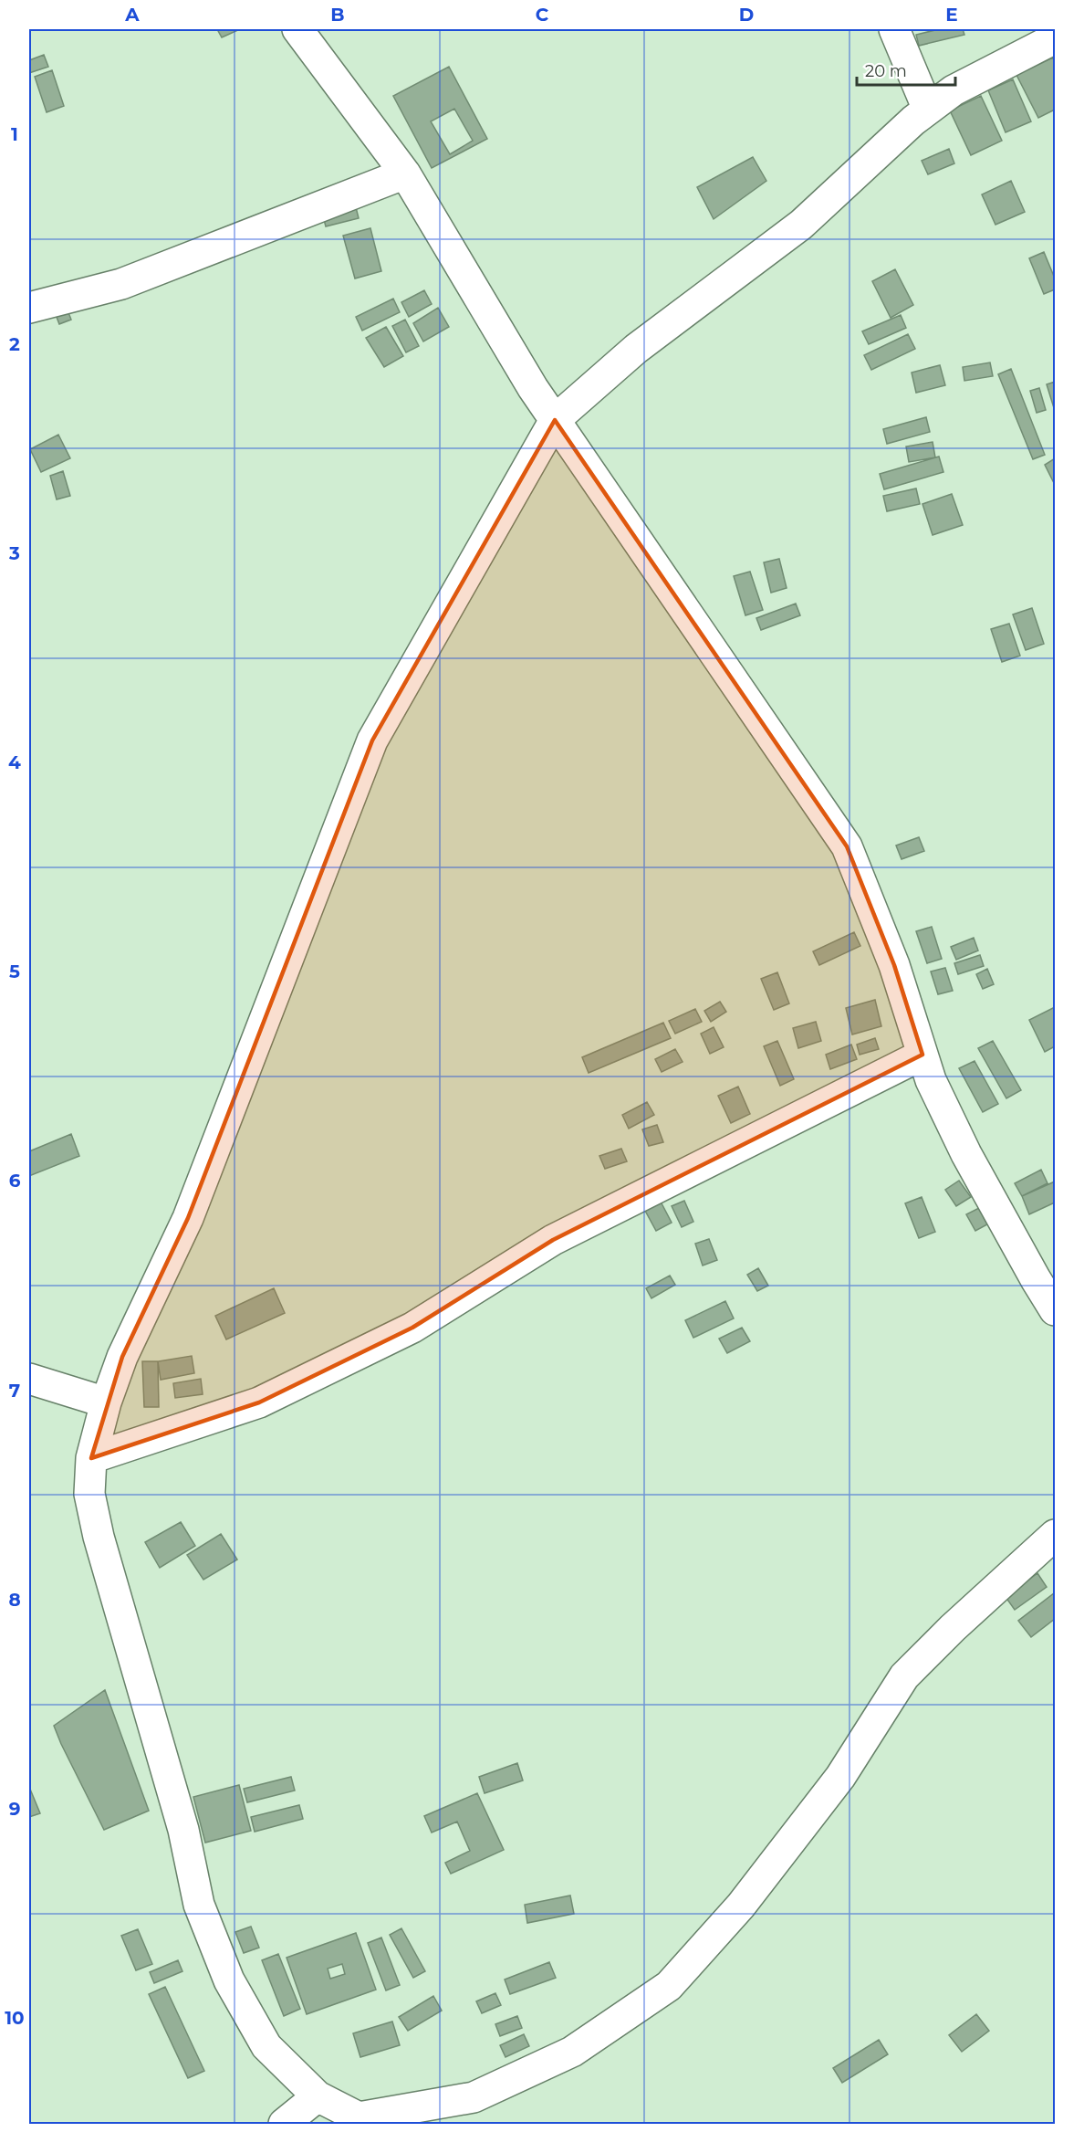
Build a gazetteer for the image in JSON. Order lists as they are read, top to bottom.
{
  "scale_bar": "20 m",
  "grid": {
    "columns": [
      "A",
      "B",
      "C",
      "D",
      "E"
    ],
    "rows": [
      "1",
      "2",
      "3",
      "4",
      "5",
      "6",
      "7",
      "8",
      "9",
      "10"
    ]
  }
}
